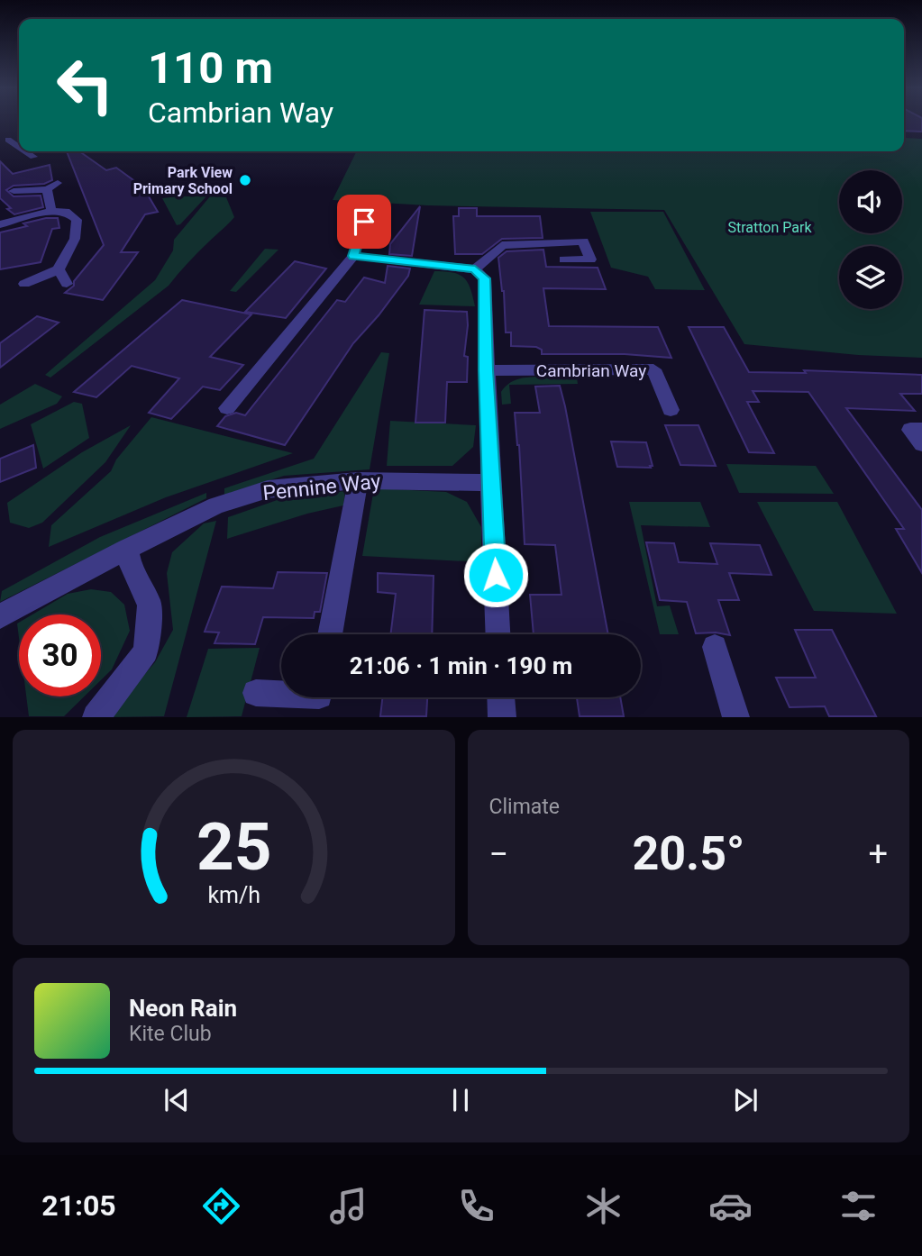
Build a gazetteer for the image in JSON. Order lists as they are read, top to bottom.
{
  "streets": {
    "street": ["Cambrian Way", "Pennine Way"]
  },
  "parks": ["Stratton Park"],
  "places": ["Park View Primary School"],
  "page": {
    "turn": ["110 m", "Cambrian Way"],
    "limit": "30",
    "trip": "21:06 · 1 min · 190 m",
    "tile": "Climate",
    "heat": ["−", "20.5°", "+"],
    "song": ["Neon Rain", "Kite Club"],
    "tabs": "21:05",
    "gauge": ["25", "km/h"]
  }
}
